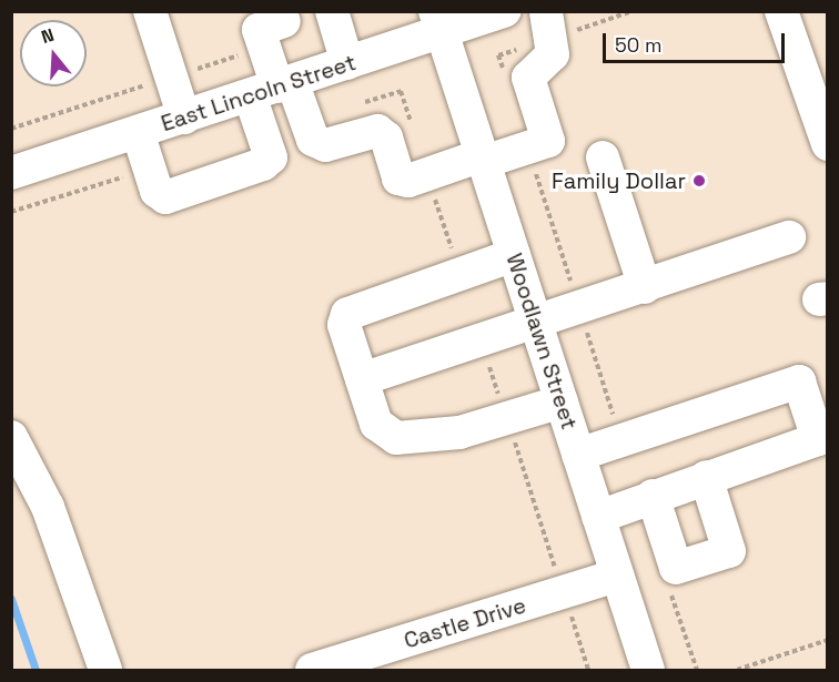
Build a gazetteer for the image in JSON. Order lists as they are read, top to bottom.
{
  "streets": {
    "street": ["East Lincoln Street", "Woodlawn Street", "Castle Drive"]
  },
  "crossings": [
    ["East Lincoln Street", "Woodlawn Street"],
    ["Woodlawn Street", "Castle Drive"]
  ],
  "places": ["Family Dollar"],
  "scale_bar": "50 m",
  "north": "top"
}
